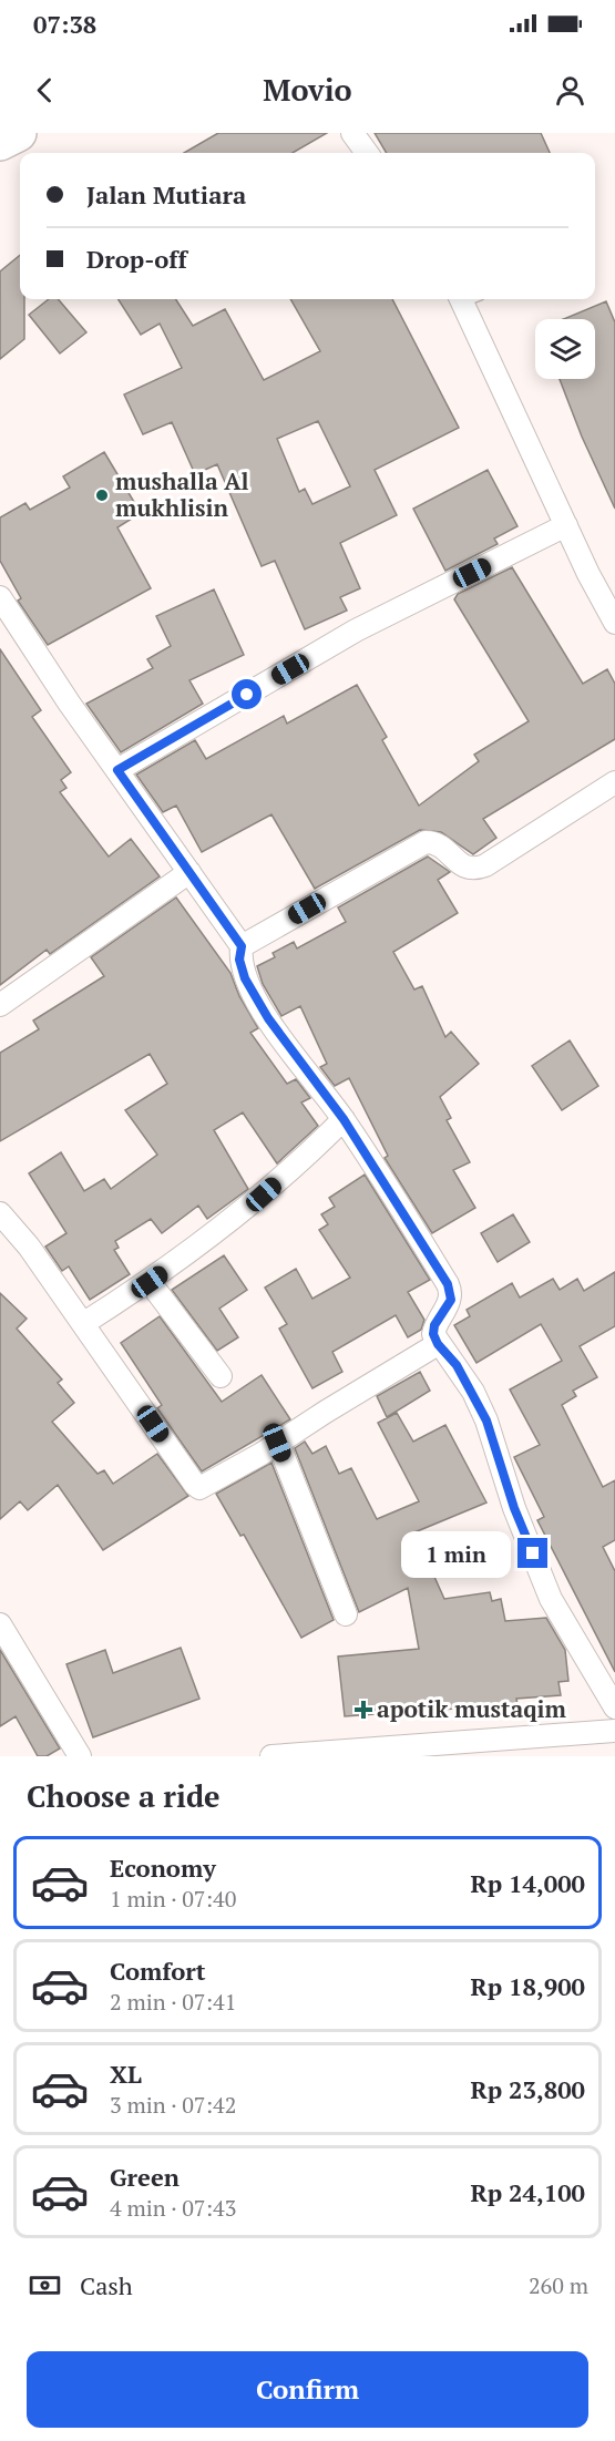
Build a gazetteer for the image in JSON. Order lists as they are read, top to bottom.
{
  "places": {
    "other": ["mushalla Al mukhlisin"],
    "health": ["apotik mustaqim"]
  },
  "page": {
    "status": "07:38",
    "header": "Movio",
    "banner": ["Jalan Mutiara", "Drop-off"],
    "bubble": "1 min",
    "heading": "Choose a ride",
    "list": [
      {
        "name": "Economy",
        "note": "1 min · 07:40",
        "value": "Rp 14,000"
      },
      {
        "name": "Comfort",
        "note": "2 min · 07:41",
        "value": "Rp 18,900"
      },
      {
        "name": "XL",
        "note": "3 min · 07:42",
        "value": "Rp 23,800"
      },
      {
        "name": "Green",
        "note": "4 min · 07:43",
        "value": "Rp 24,100"
      }
    ],
    "pay": ["Cash", "260 m"],
    "buttons": "Confirm"
  }
}
